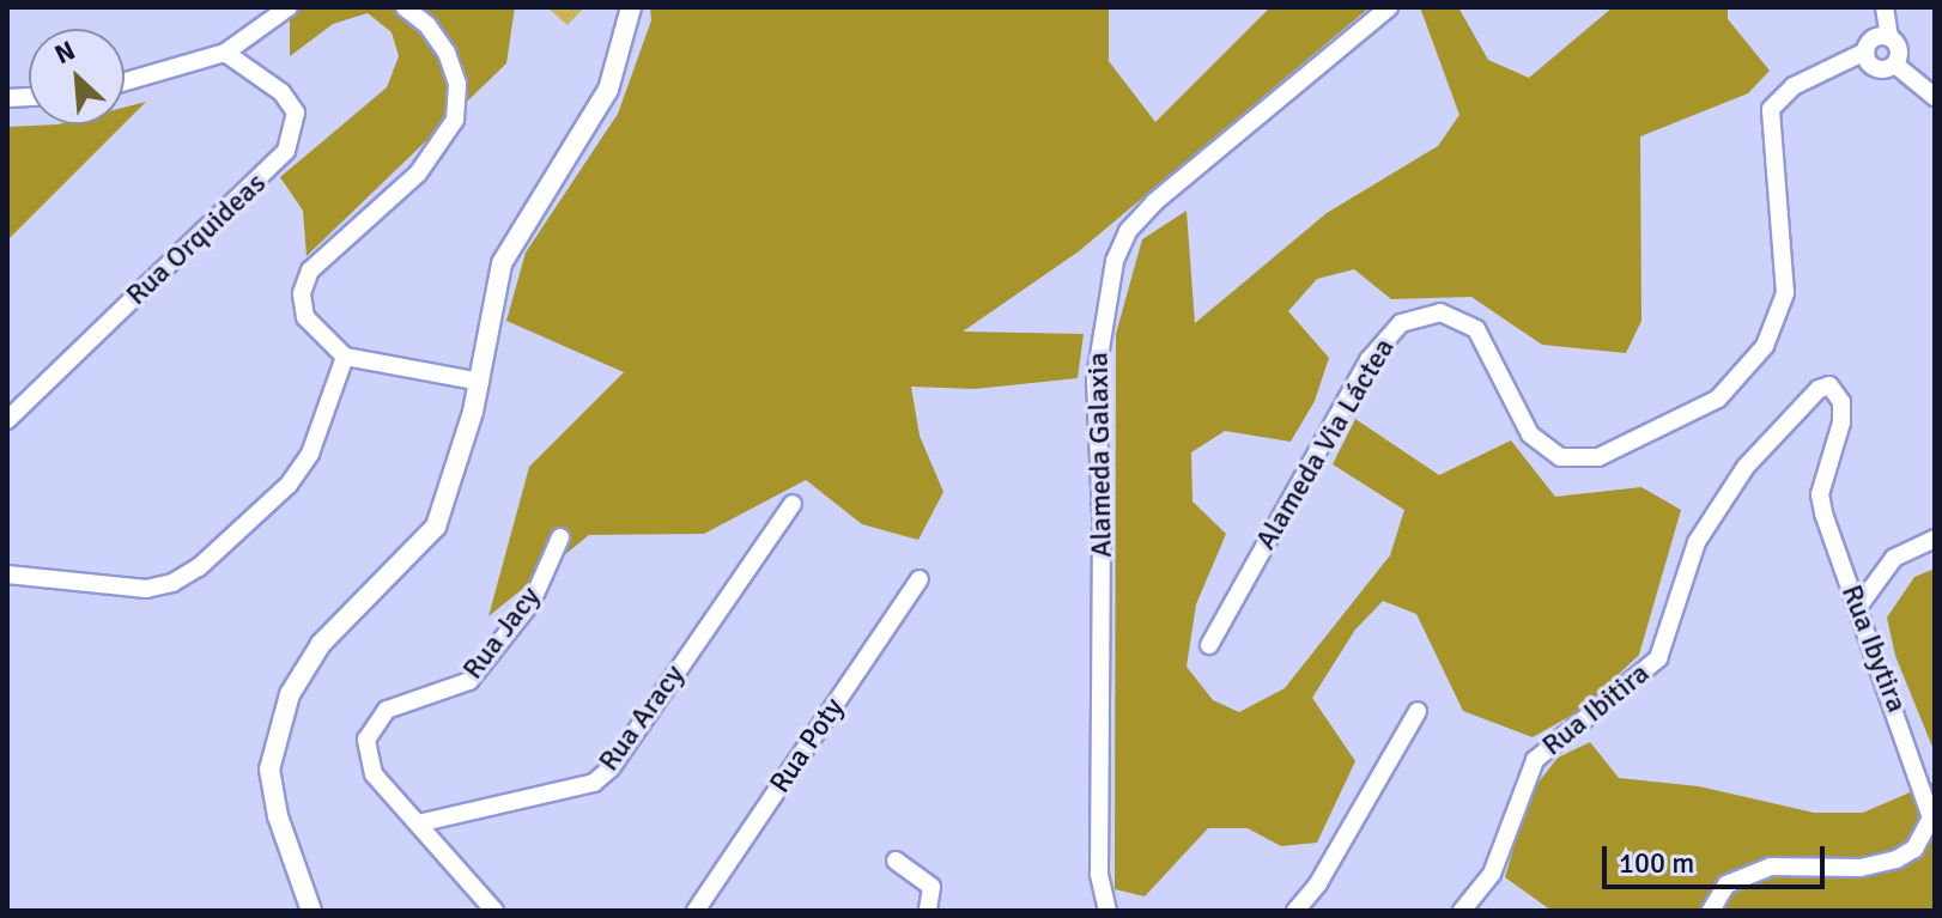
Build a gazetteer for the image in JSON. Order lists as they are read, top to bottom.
{
  "streets": {
    "street": [
      "Rua Orquideas",
      "Alameda Via Láctea",
      "Alameda Galaxia",
      "Rua Jacy",
      "Rua Ibytira",
      "Rua Ibitira",
      "Rua Aracy",
      "Rua Poty"
    ]
  },
  "crossings": [
    ["Rua Jacy", "Rua Aracy"],
    ["Rua Ibytira", "Rua Ibitira"]
  ],
  "scale_bar": "100 m",
  "north": "top left"
}
